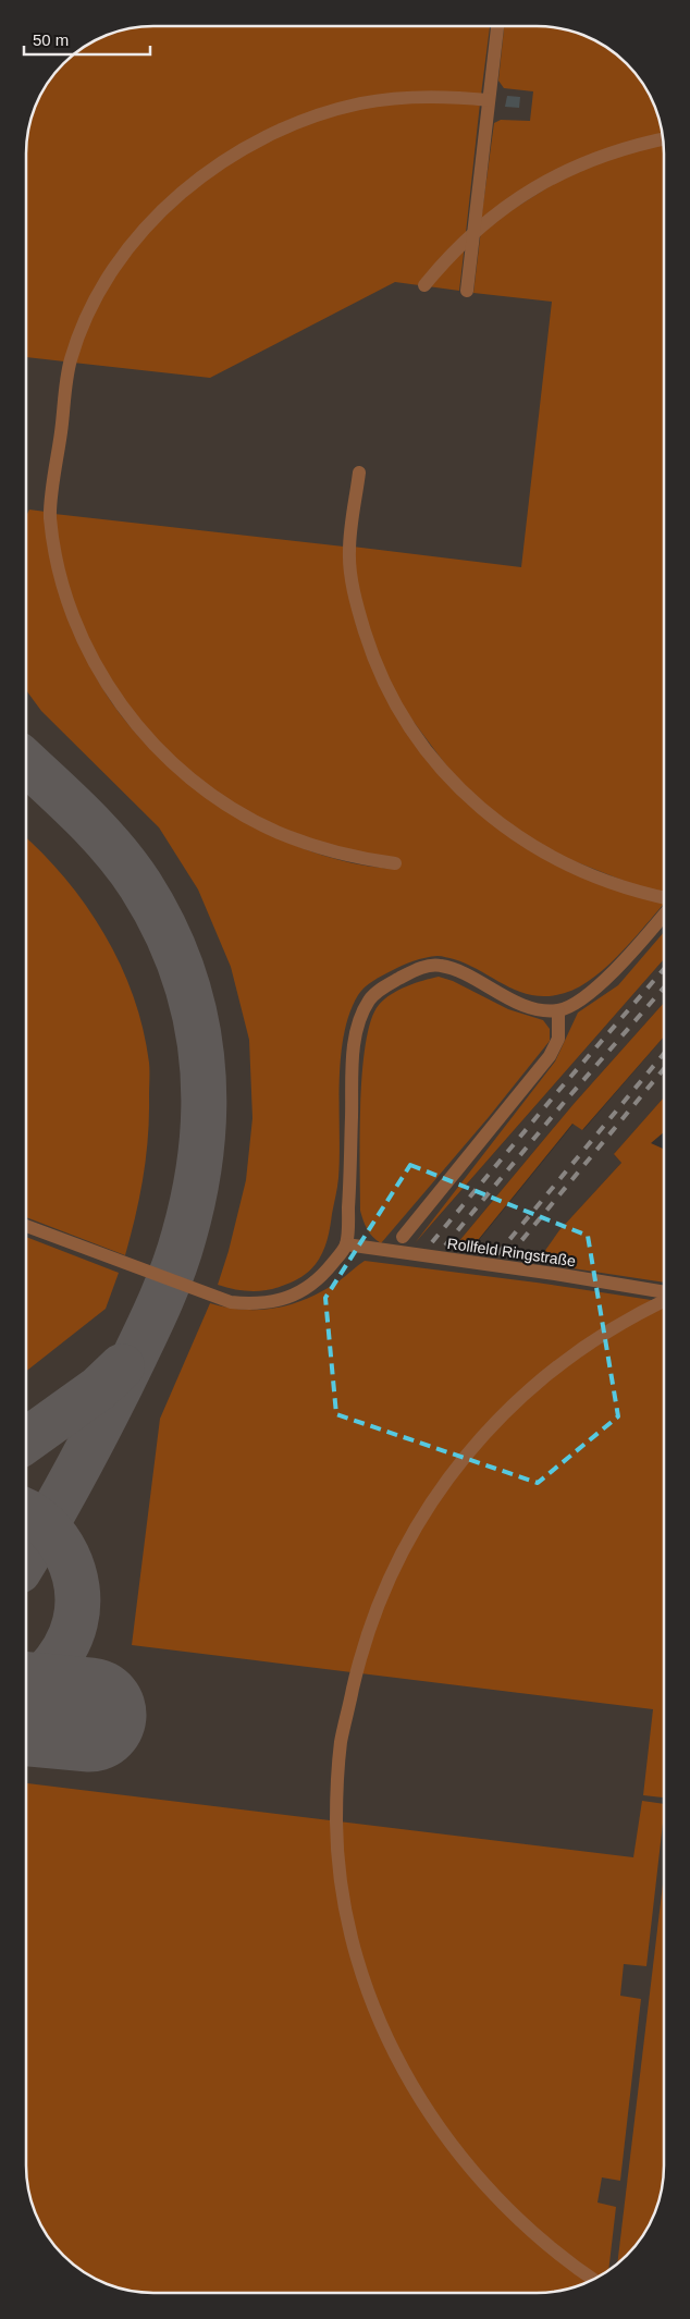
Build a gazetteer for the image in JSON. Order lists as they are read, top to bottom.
{
  "streets": {
    "lane": ["Rollfeld Ringstraße"]
  },
  "scale_bar": "50 m"
}
